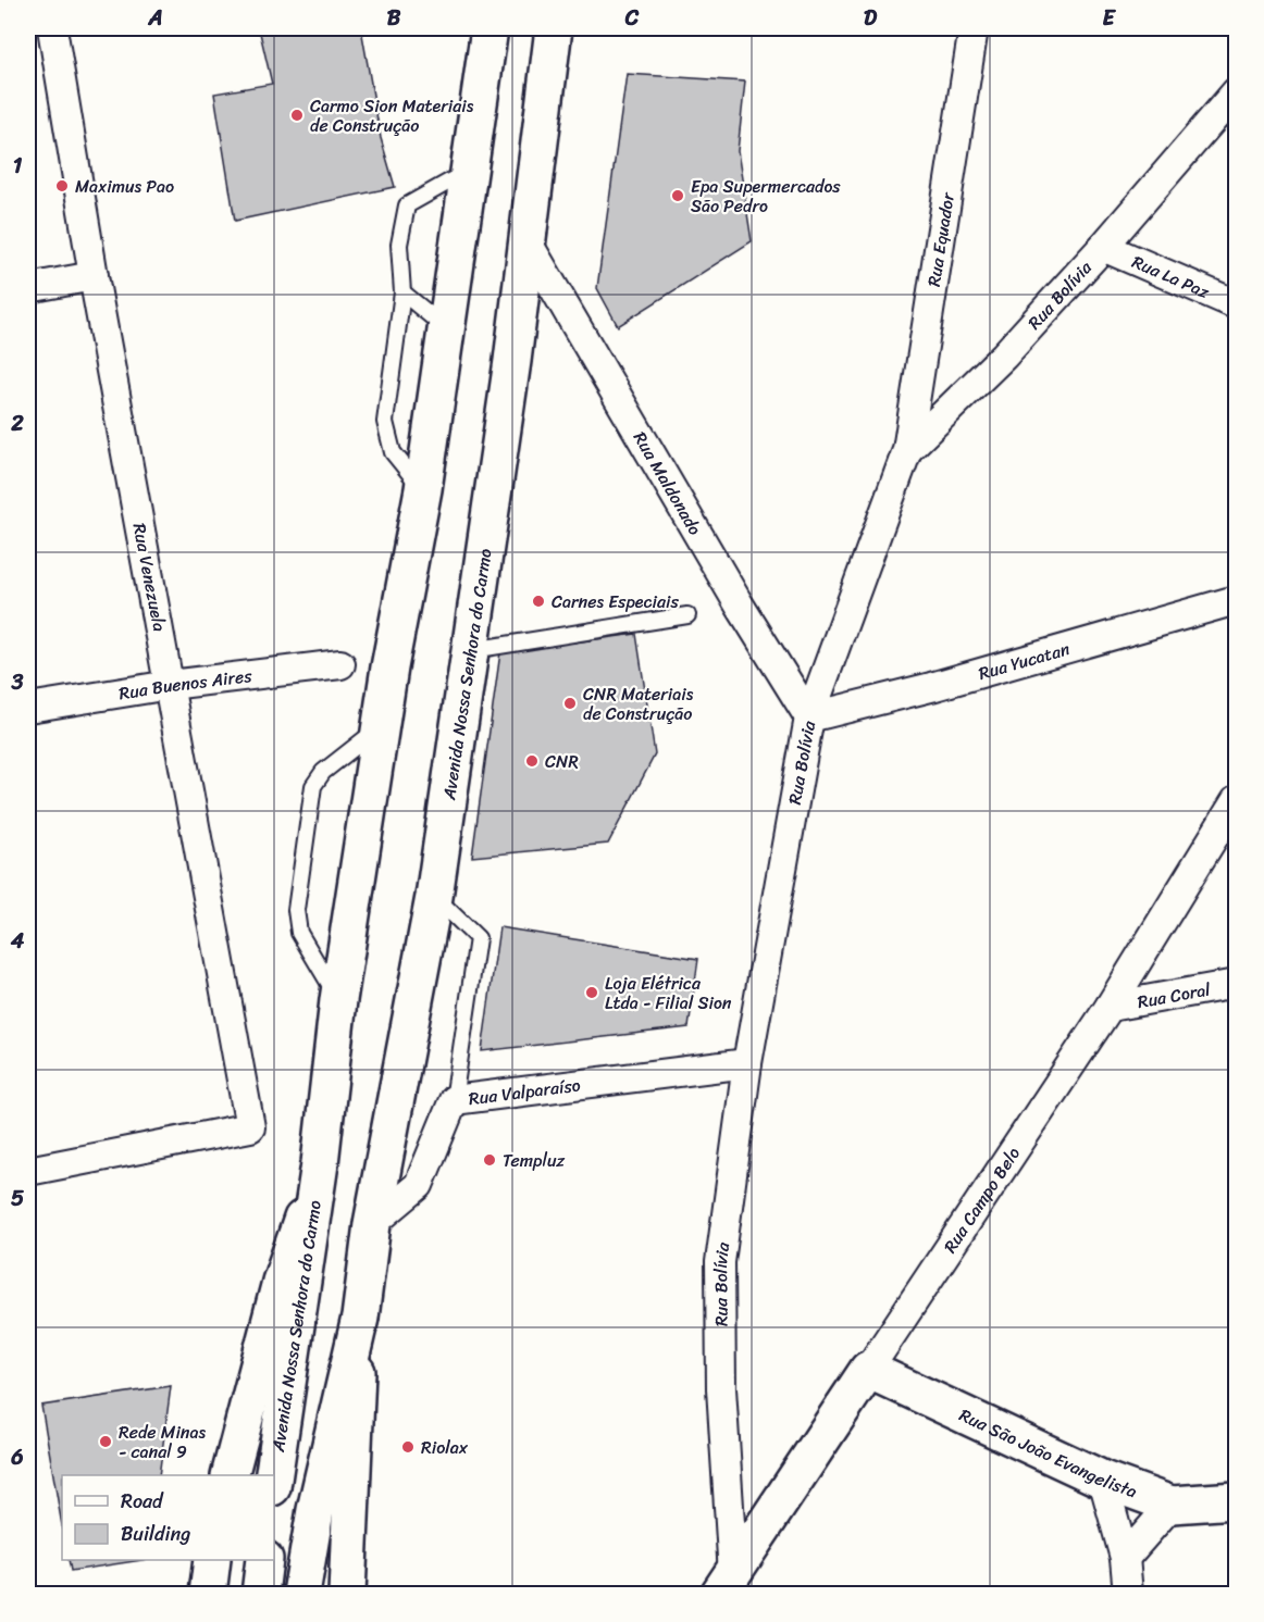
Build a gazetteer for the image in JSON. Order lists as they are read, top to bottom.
{
  "streets": {
    "main road": ["Avenida Nossa Senhora do Carmo", "Rua Campo Belo", "Rua São João Evangelista"],
    "street": [
      "Rua Equador",
      "Rua La Paz",
      "Rua Bolívia",
      "Rua Maldonado",
      "Rua Venezuela",
      "Rua Yucatan",
      "Rua Buenos Aires",
      "Rua Coral",
      "Rua Valparaíso"
    ]
  },
  "crossings": [
    ["Rua Equador", "Rua Bolívia"],
    ["Rua La Paz", "Rua Bolívia"],
    ["Rua Bolívia", "Rua Maldonado"],
    ["Rua Bolívia", "Rua Yucatan"],
    ["Rua Bolívia", "Rua Valparaíso"],
    ["Rua Bolívia", "Rua Campo Belo"],
    ["Rua Maldonado", "Rua Yucatan"],
    ["Rua Maldonado", "Avenida Nossa Senhora do Carmo"],
    ["Rua Venezuela", "Rua Buenos Aires"],
    ["Avenida Nossa Senhora do Carmo", "Rua Valparaíso"],
    ["Rua Coral", "Rua Campo Belo"],
    ["Rua Campo Belo", "Rua São João Evangelista"]
  ],
  "places": [
    "Carmo Sion Materiais de Construção",
    "Maximus Pao",
    "Epa Supermercados São Pedro",
    "Carnes Especiais",
    "CNR Materiais de Construção",
    "CNR",
    "Loja Elétrica Ltda - Filial Sion",
    "Templuz",
    "Rede Minas - canal 9",
    "Riolax"
  ],
  "legend": ["Road", "Building"],
  "grid": {
    "columns": [
      "A",
      "B",
      "C",
      "D",
      "E"
    ],
    "rows": [
      "1",
      "2",
      "3",
      "4",
      "5",
      "6"
    ]
  }
}
